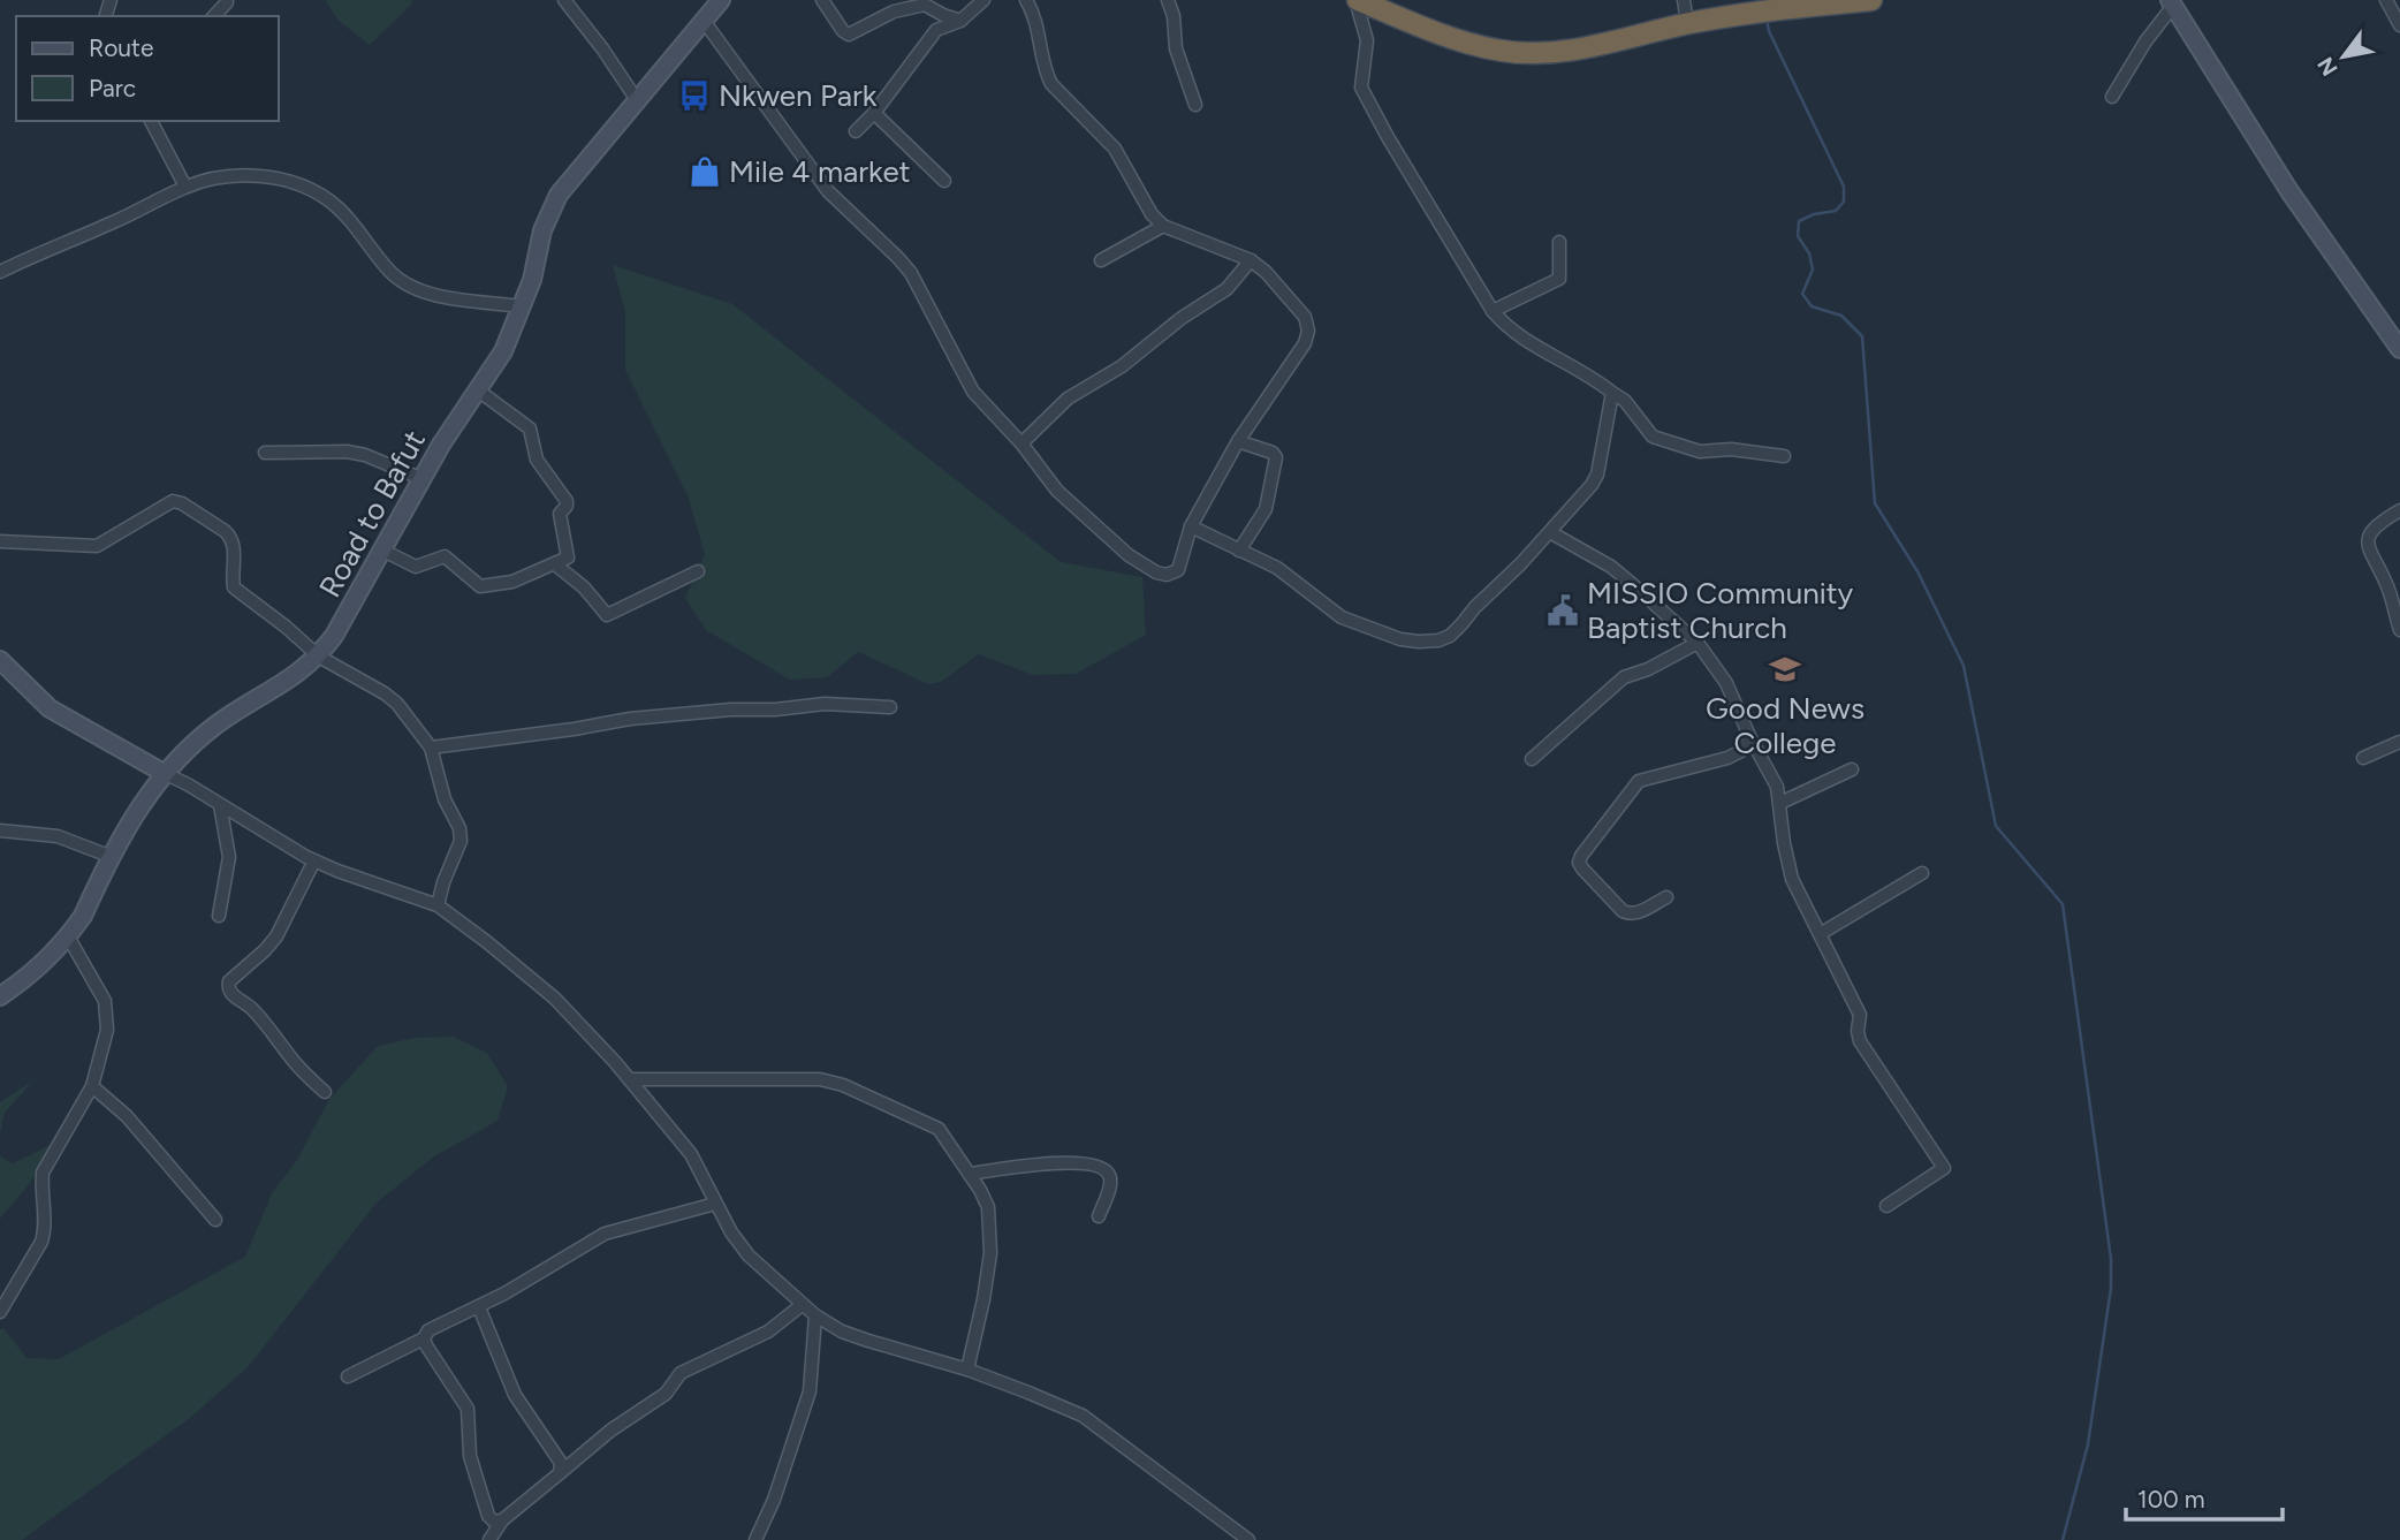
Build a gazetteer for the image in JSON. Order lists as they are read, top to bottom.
{
  "streets": {
    "street": ["Road to Bafut"]
  },
  "places": {
    "bus stop": ["Nkwen Park"],
    "shop": ["Mile 4 market"],
    "public building": ["MISSIO Community Baptist Church"],
    "school or university": ["Good News College"]
  },
  "legend": ["Route", "Parc"],
  "scale_bar": "100 m",
  "north": "bottom left"
}
